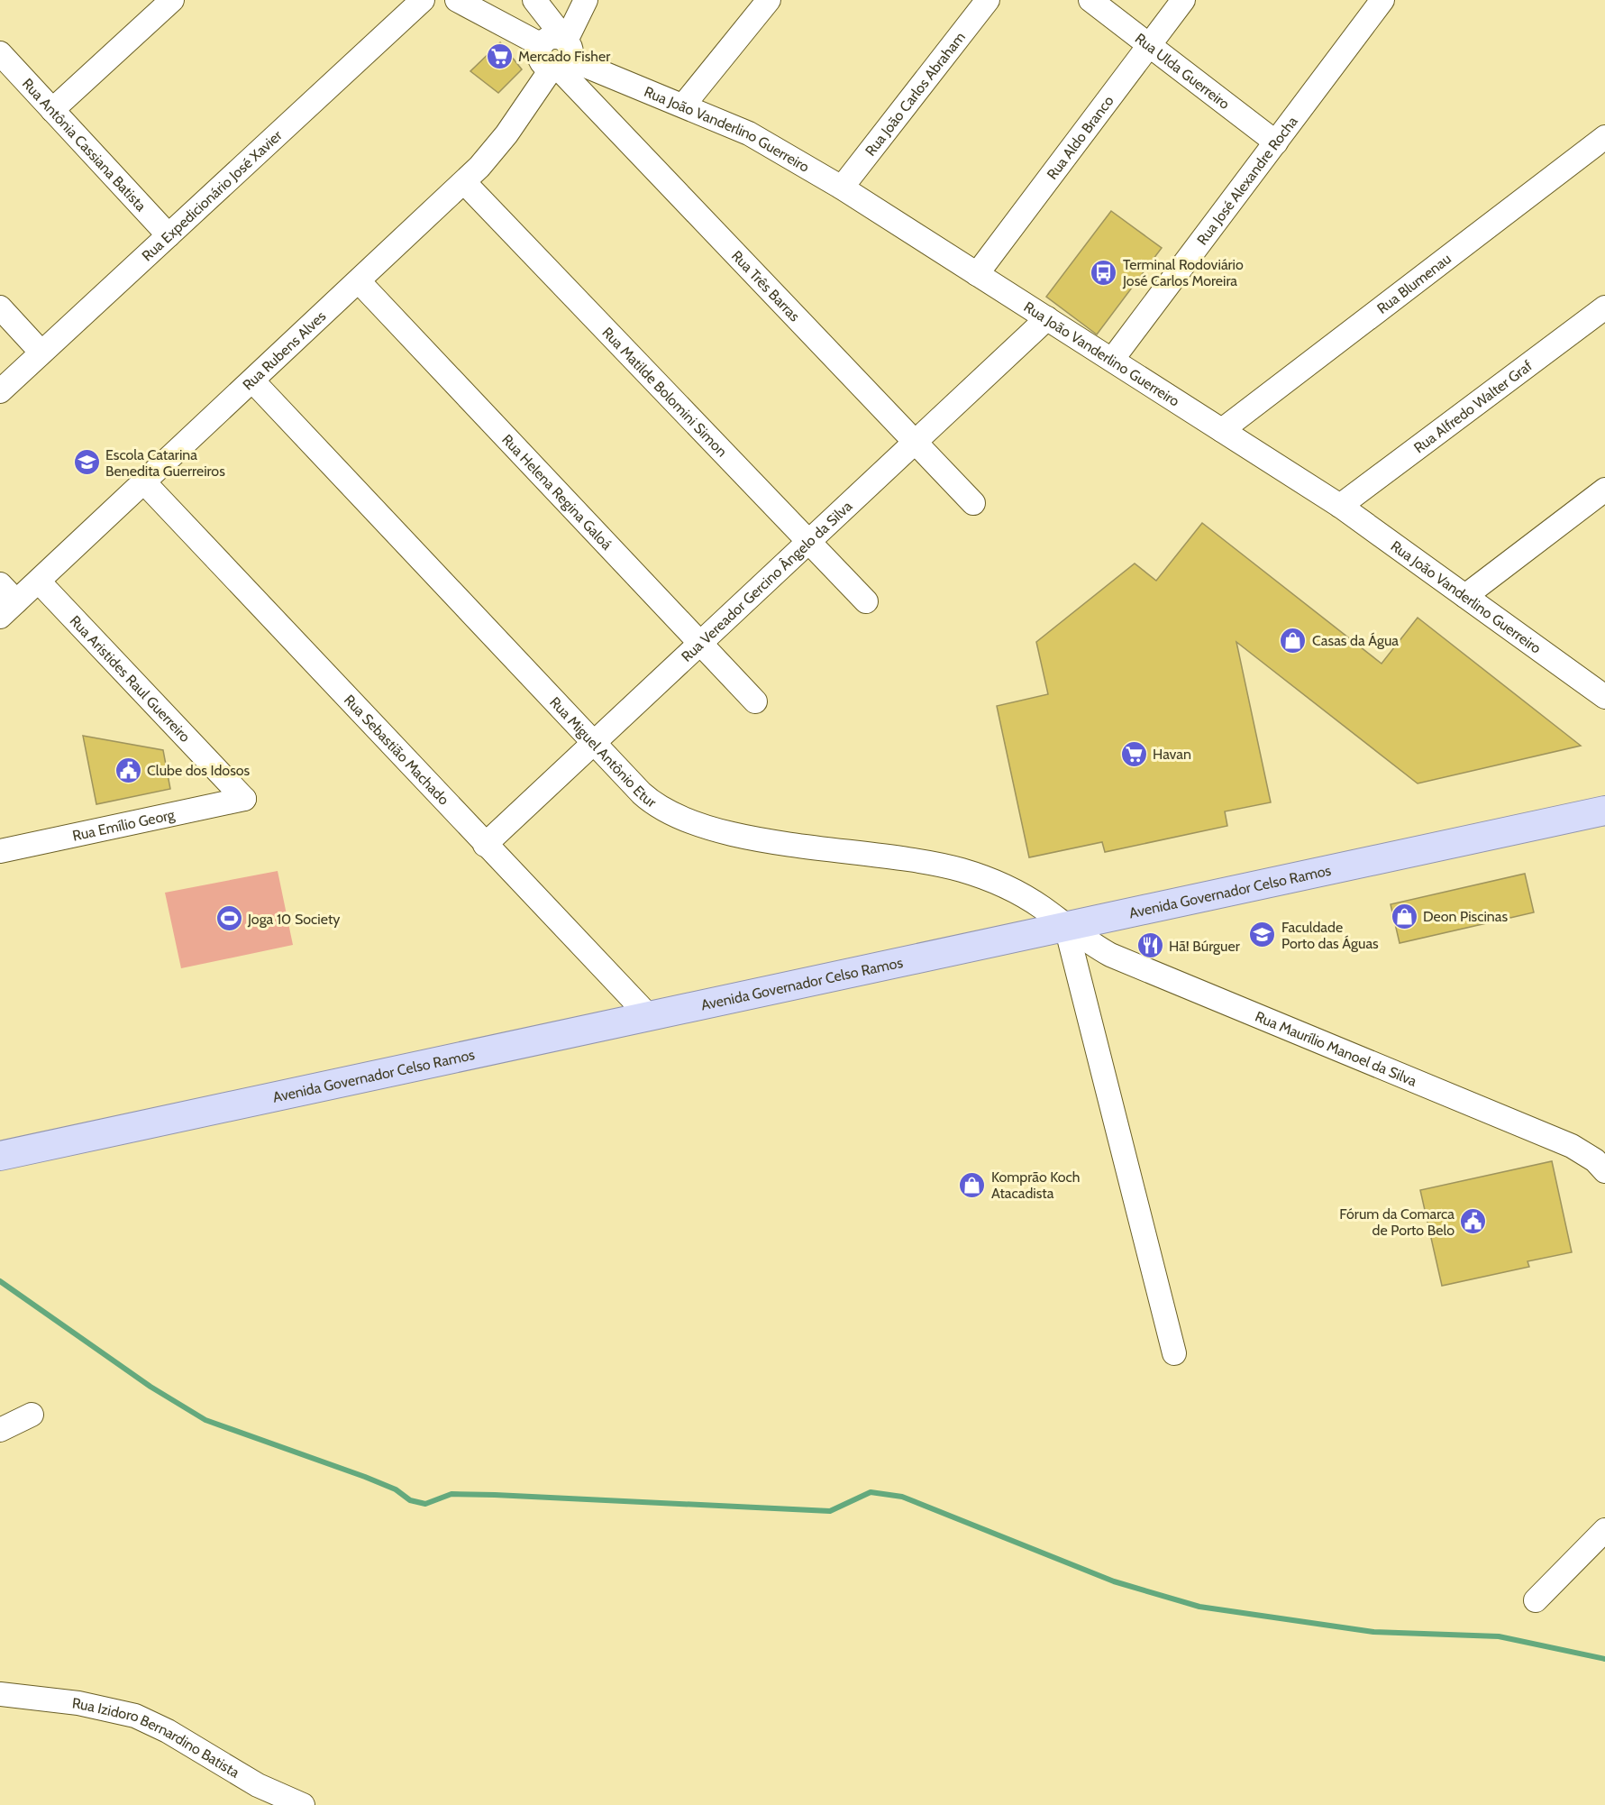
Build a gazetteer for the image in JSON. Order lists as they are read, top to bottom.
{
  "streets": {
    "main road": ["Avenida Governador Celso Ramos"],
    "street": [
      "Rua Ulda Guerreiro",
      "Rua João Carlos Abraham",
      "Rua João Vanderlino Guerreiro",
      "Rua Aldo Branco",
      "Rua Antônia Cassiana Batista",
      "Rua José Alexandre Rocha",
      "Rua Expedicionário José Xavier",
      "Rua Blumenau",
      "Rua Três Barras",
      "Rua Rubens Alves",
      "Rua Matilde Bolomini Simon",
      "Rua Alfredo Walter Graf",
      "Rua Helena Regina Galoá",
      "Rua Vereador Gercino Ângelo da Silva",
      "Rua Aristides Raul Guerreiro",
      "Rua Sebastião Machado",
      "Rua Miguel Antônio Etur",
      "Rua Emílio Georg",
      "Rua Maurílio Manoel da Silva",
      "Rua Izidoro Bernardino Batista"
    ]
  },
  "crossings": [
    ["Rua Ulda Guerreiro", "Rua Aldo Branco"],
    ["Rua Ulda Guerreiro", "Rua José Alexandre Rocha"],
    ["Rua João Carlos Abraham", "Rua João Vanderlino Guerreiro"],
    ["Rua João Vanderlino Guerreiro", "Rua Aldo Branco"],
    ["Rua João Vanderlino Guerreiro", "Rua José Alexandre Rocha"],
    ["Rua João Vanderlino Guerreiro", "Rua Blumenau"],
    ["Rua João Vanderlino Guerreiro", "Rua Três Barras"],
    ["Rua João Vanderlino Guerreiro", "Rua Rubens Alves"],
    ["Rua João Vanderlino Guerreiro", "Rua Alfredo Walter Graf"],
    ["Rua João Vanderlino Guerreiro", "Rua Vereador Gercino Ângelo da Silva"],
    ["Rua Antônia Cassiana Batista", "Rua Expedicionário José Xavier"],
    ["Rua Três Barras", "Rua Rubens Alves"],
    ["Rua Três Barras", "Rua Vereador Gercino Ângelo da Silva"],
    ["Rua Rubens Alves", "Rua Matilde Bolomini Simon"],
    ["Rua Rubens Alves", "Rua Helena Regina Galoá"],
    ["Rua Rubens Alves", "Rua Aristides Raul Guerreiro"],
    ["Rua Rubens Alves", "Rua Sebastião Machado"],
    ["Rua Rubens Alves", "Rua Miguel Antônio Etur"],
    ["Rua Matilde Bolomini Simon", "Rua Vereador Gercino Ângelo da Silva"],
    ["Rua Helena Regina Galoá", "Rua Vereador Gercino Ângelo da Silva"],
    ["Rua Vereador Gercino Ângelo da Silva", "Rua Sebastião Machado"],
    ["Rua Vereador Gercino Ângelo da Silva", "Rua Miguel Antônio Etur"],
    ["Rua Aristides Raul Guerreiro", "Rua Emílio Georg"],
    ["Rua Sebastião Machado", "Avenida Governador Celso Ramos"],
    ["Rua Miguel Antônio Etur", "Avenida Governador Celso Ramos"],
    ["Rua Miguel Antônio Etur", "Rua Maurílio Manoel da Silva"],
    ["Avenida Governador Celso Ramos", "Rua Maurílio Manoel da Silva"]
  ],
  "places": {
    "supermarket": ["Mercado Fisher", "Havan"],
    "bus stop": ["Terminal Rodoviário José Carlos Moreira"],
    "school or university": ["Escola Catarina Benedita Guerreiros", "Faculdade Porto das Águas"],
    "shop": ["Casas da Água", "Deon Piscinas", "Komprão Koch Atacadista"],
    "public building": ["Clube dos Idosos", "Fórum da Comarca de Porto Belo"],
    "sports": ["Joga 10 Society"],
    "restaurant": ["Hã! Búrguer"]
  }
}
